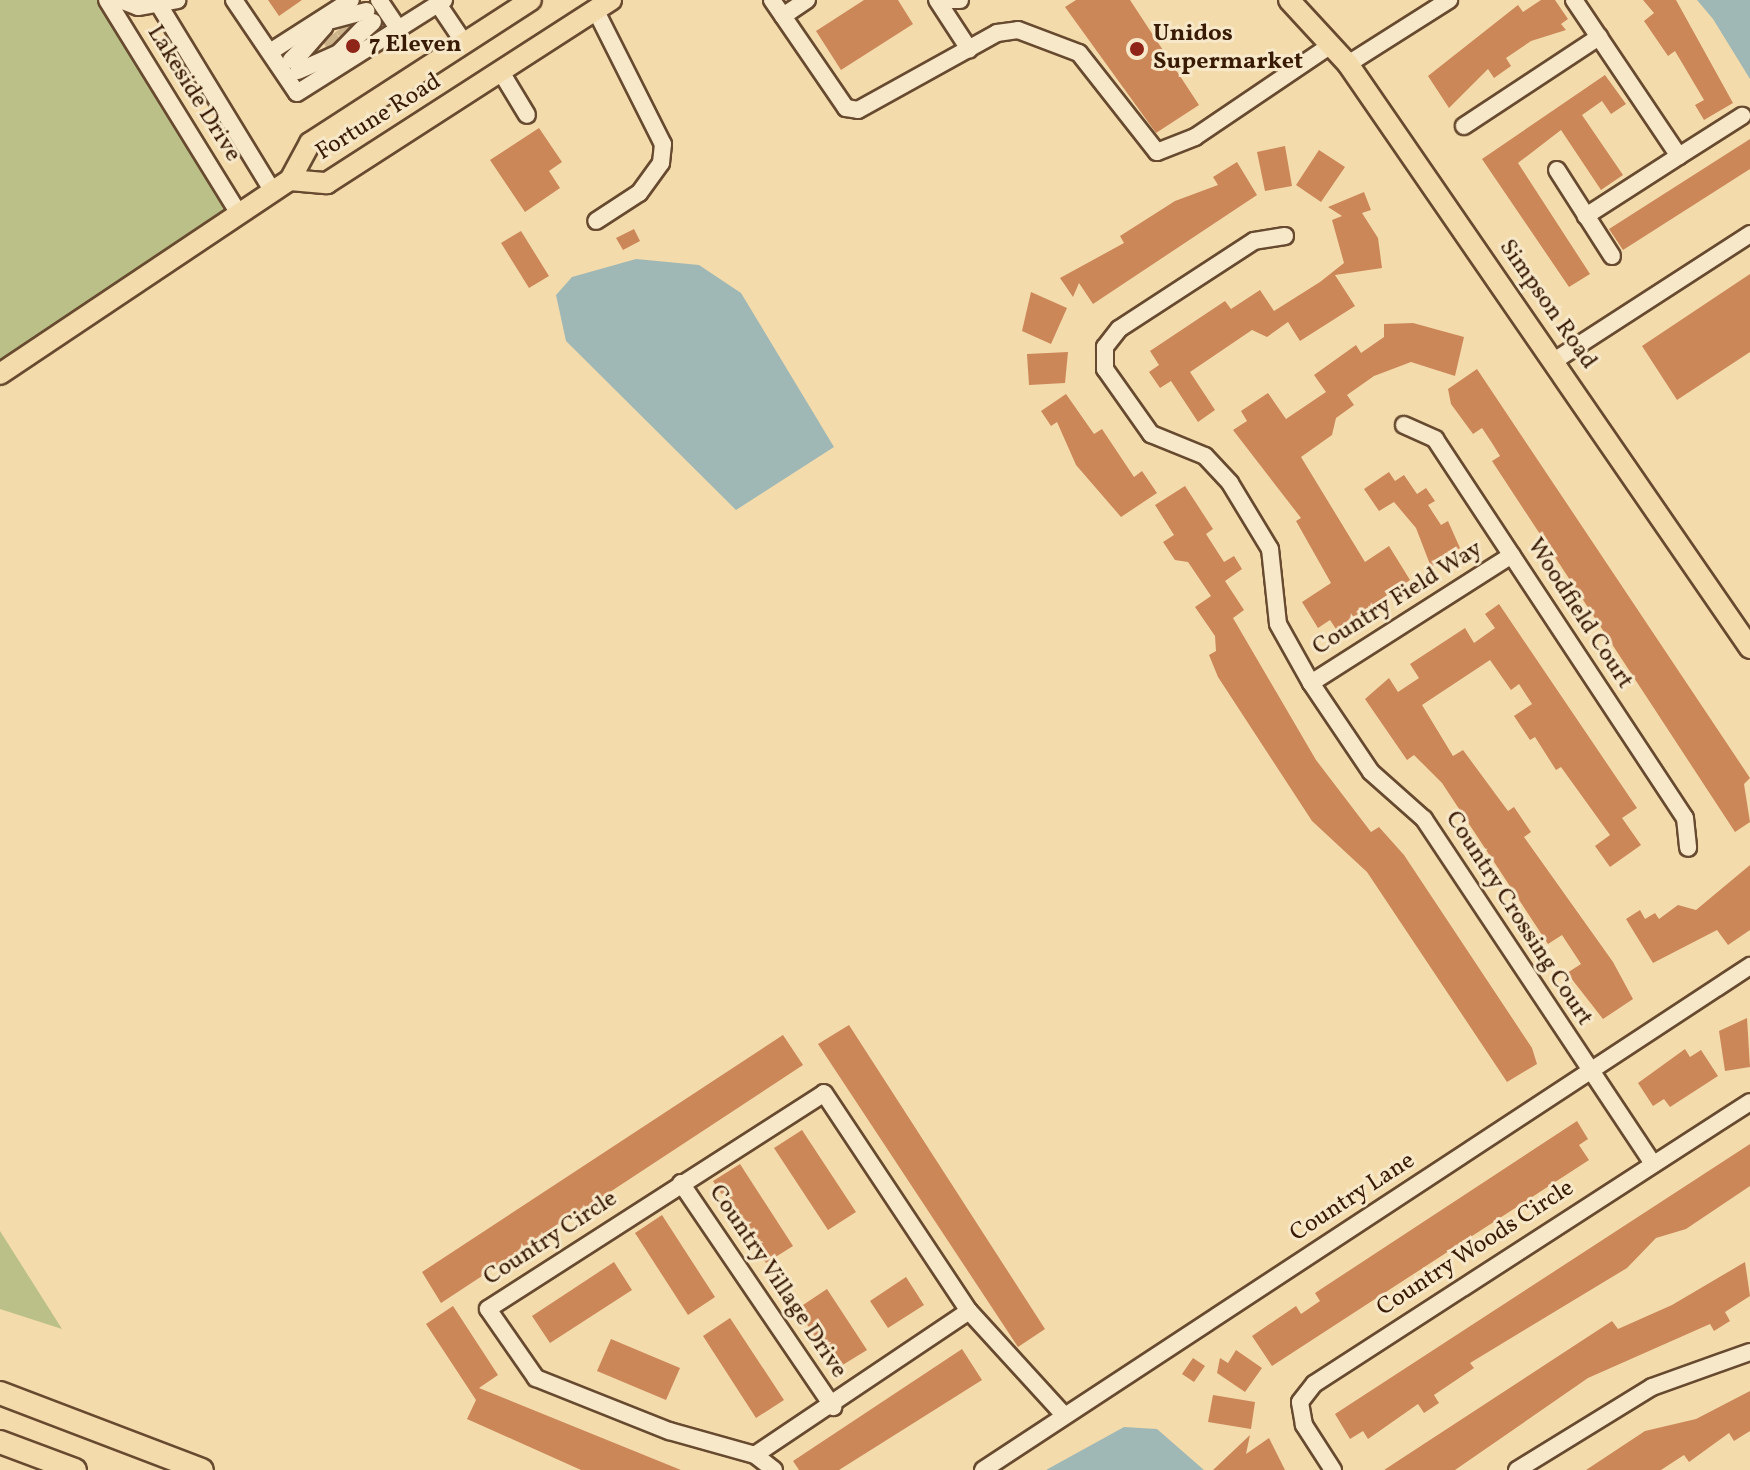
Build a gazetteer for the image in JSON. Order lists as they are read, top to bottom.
{
  "streets": {
    "main road": ["Fortune Road", "Simpson Road"],
    "street": [
      "Lakeside Drive",
      "Country Field Way",
      "Woodfield Court",
      "Country Crossing Court",
      "Country Lane",
      "Country Circle",
      "Country Woods Circle",
      "Country Village Drive"
    ]
  },
  "crossings": [
    ["Lakeside Drive", "Fortune Road"],
    ["Country Field Way", "Woodfield Court"],
    ["Country Field Way", "Country Crossing Court"],
    ["Country Crossing Court", "Country Lane"],
    ["Country Crossing Court", "Country Woods Circle"],
    ["Country Lane", "Country Circle"],
    ["Country Circle", "Country Village Drive"]
  ],
  "places": ["7 Eleven", "Unidos Supermarket"]
}
